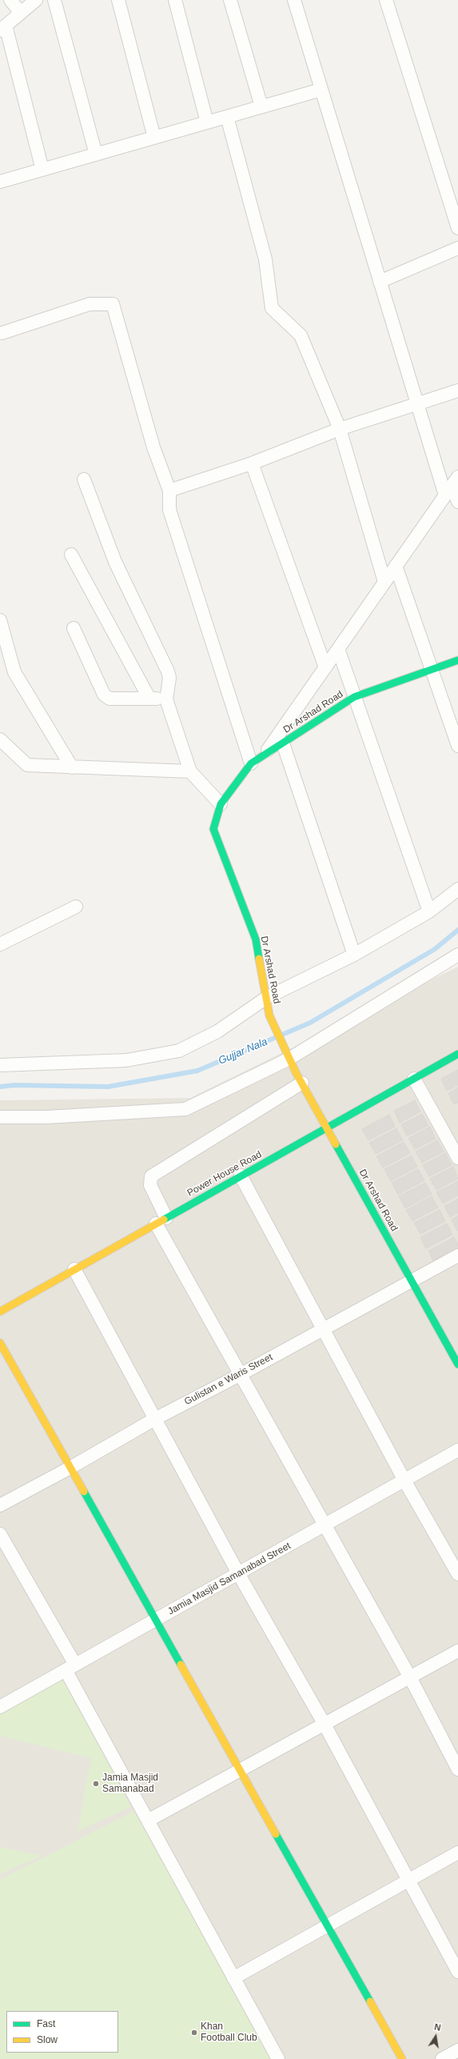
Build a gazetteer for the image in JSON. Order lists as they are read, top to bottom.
{
  "streets": {
    "street": [
      "Dr Arshad Road",
      "Power House Road",
      "Gulistan e Waris Street",
      "Jamia Masjid Samanabad Street"
    ]
  },
  "crossings": [
    ["Dr Arshad Road", "Power House Road"],
    ["Dr Arshad Road", "Gulistan e Waris Street"]
  ],
  "water": ["Gujjar Nala"],
  "places": ["Jamia Masjid Samanabad", "Khan Football Club"],
  "legend": ["Fast", "Slow"],
  "north": "top"
}
